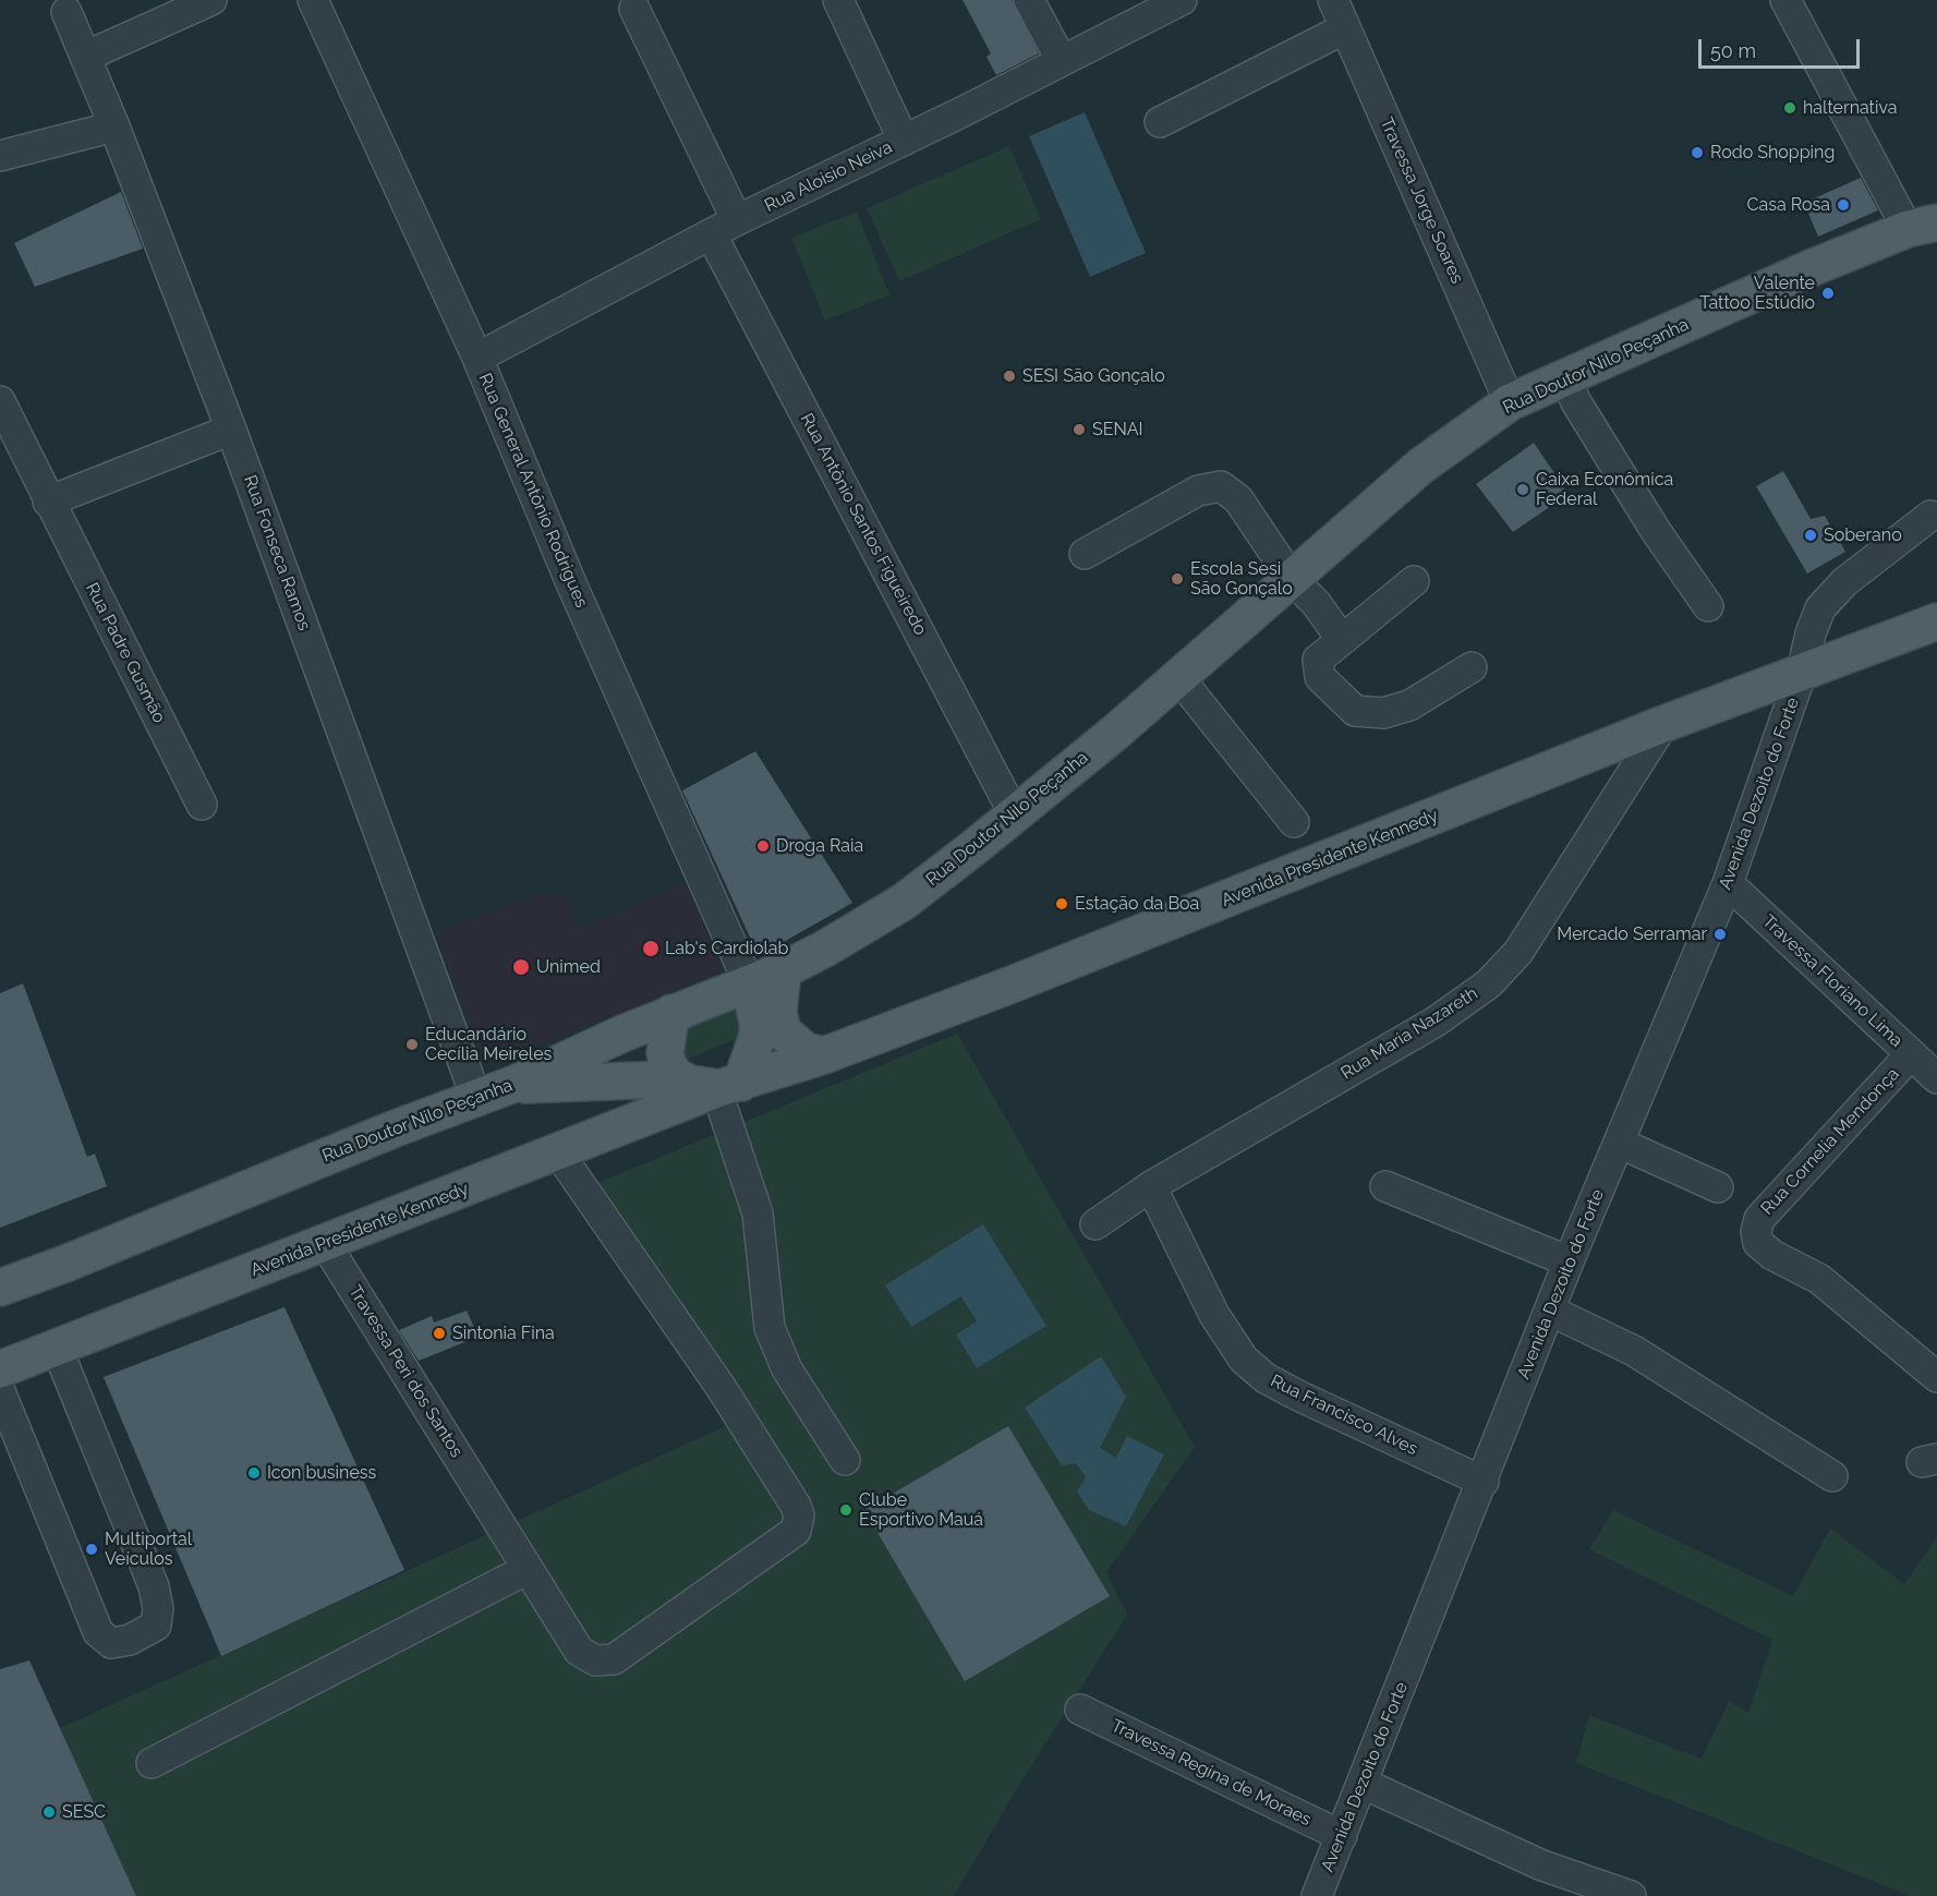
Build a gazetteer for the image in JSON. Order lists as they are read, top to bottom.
{
  "streets": {
    "main road": ["Rua Doutor Nilo Peçanha", "Avenida Presidente Kennedy"],
    "street": [
      "Rua Aloisio Neiva",
      "Travessa Jorge Soares",
      "Rua General Antônio Rodrigues",
      "Rua Antônio Santos Figueiredo",
      "Rua Fonseca Ramos",
      "Rua Padre Gusmão",
      "Avenida Dezoito do Forte",
      "Travessa Floriano Lima",
      "Rua Maria Nazareth",
      "Rua Cornelia Mendonça",
      "Travessa Peri dos Santos",
      "Rua Francisco Alves",
      "Travessa Regina de Moraes"
    ]
  },
  "crossings": [
    ["Rua Aloisio Neiva", "Rua General Antônio Rodrigues"],
    ["Rua Aloisio Neiva", "Rua Antônio Santos Figueiredo"],
    ["Travessa Jorge Soares", "Rua Doutor Nilo Peçanha"],
    ["Rua Doutor Nilo Peçanha", "Rua General Antônio Rodrigues"],
    ["Rua Doutor Nilo Peçanha", "Rua Antônio Santos Figueiredo"],
    ["Rua Doutor Nilo Peçanha", "Rua Fonseca Ramos"],
    ["Rua Doutor Nilo Peçanha", "Avenida Presidente Kennedy"],
    ["Avenida Dezoito do Forte", "Avenida Presidente Kennedy"],
    ["Avenida Dezoito do Forte", "Travessa Floriano Lima"],
    ["Avenida Dezoito do Forte", "Rua Francisco Alves"],
    ["Avenida Dezoito do Forte", "Travessa Regina de Moraes"],
    ["Avenida Presidente Kennedy", "Rua Maria Nazareth"],
    ["Avenida Presidente Kennedy", "Travessa Peri dos Santos"],
    ["Travessa Floriano Lima", "Rua Cornelia Mendonça"],
    ["Rua Maria Nazareth", "Rua Francisco Alves"]
  ],
  "places": [
    "halternativa",
    "Rodo Shopping",
    "Casa Rosa",
    "Valente Tattoo Estúdio",
    "SESI São Gonçalo",
    "SENAI",
    "Caixa Econômica Federal",
    "Soberano",
    "Escola Sesi São Gonçalo",
    "Droga Raia",
    "Estação da Boa",
    "Mercado Serramar",
    "Lab's Cardiolab",
    "Unimed",
    "Educandário Cecília Meireles",
    "Sintonia Fina",
    "Icon business",
    "Clube Esportivo Mauá",
    "Multiportal Veículos",
    "SESC"
  ],
  "scale_bar": "50 m"
}
